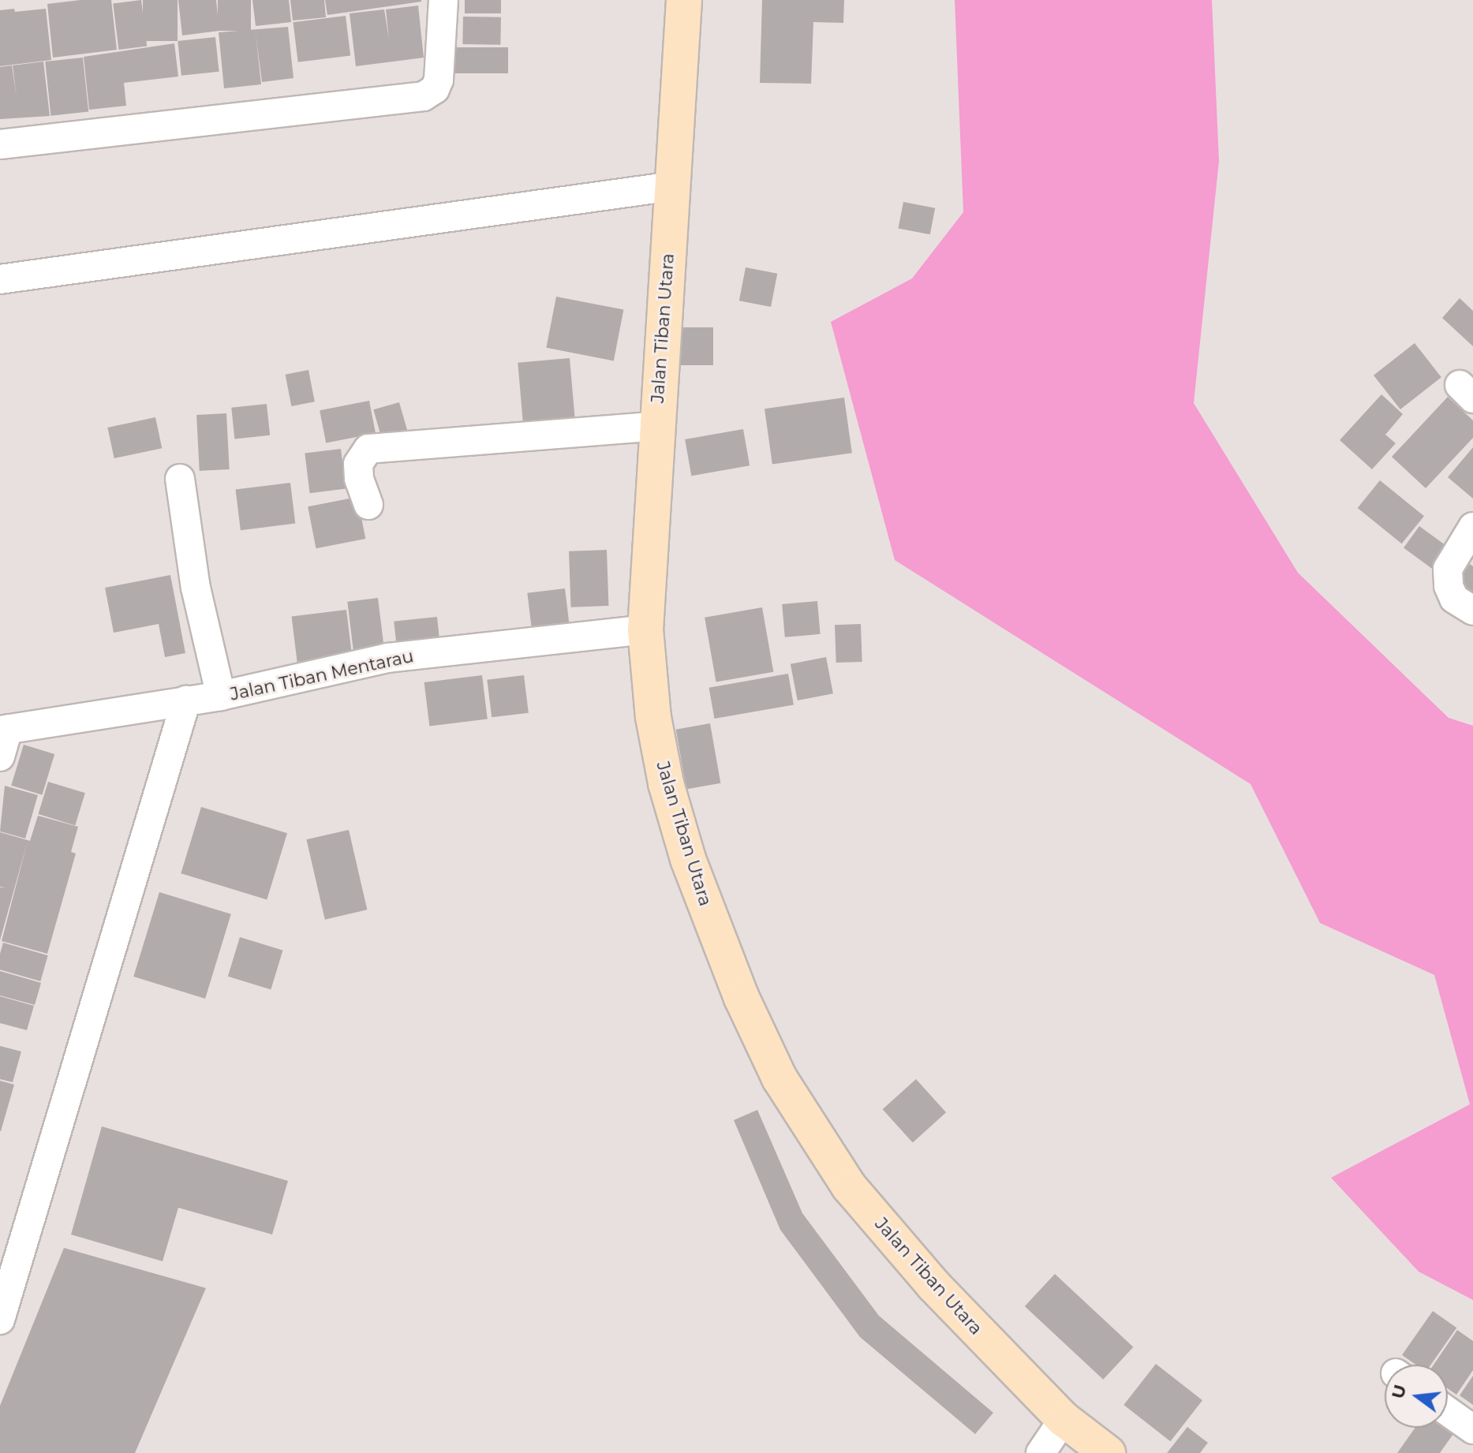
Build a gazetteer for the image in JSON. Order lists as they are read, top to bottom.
{
  "streets": {
    "street": ["Jalan Tiban Utara", "Jalan Tiban Mentarau"]
  },
  "crossings": [
    ["Jalan Tiban Utara", "Jalan Tiban Mentarau"]
  ],
  "north": "left"
}
